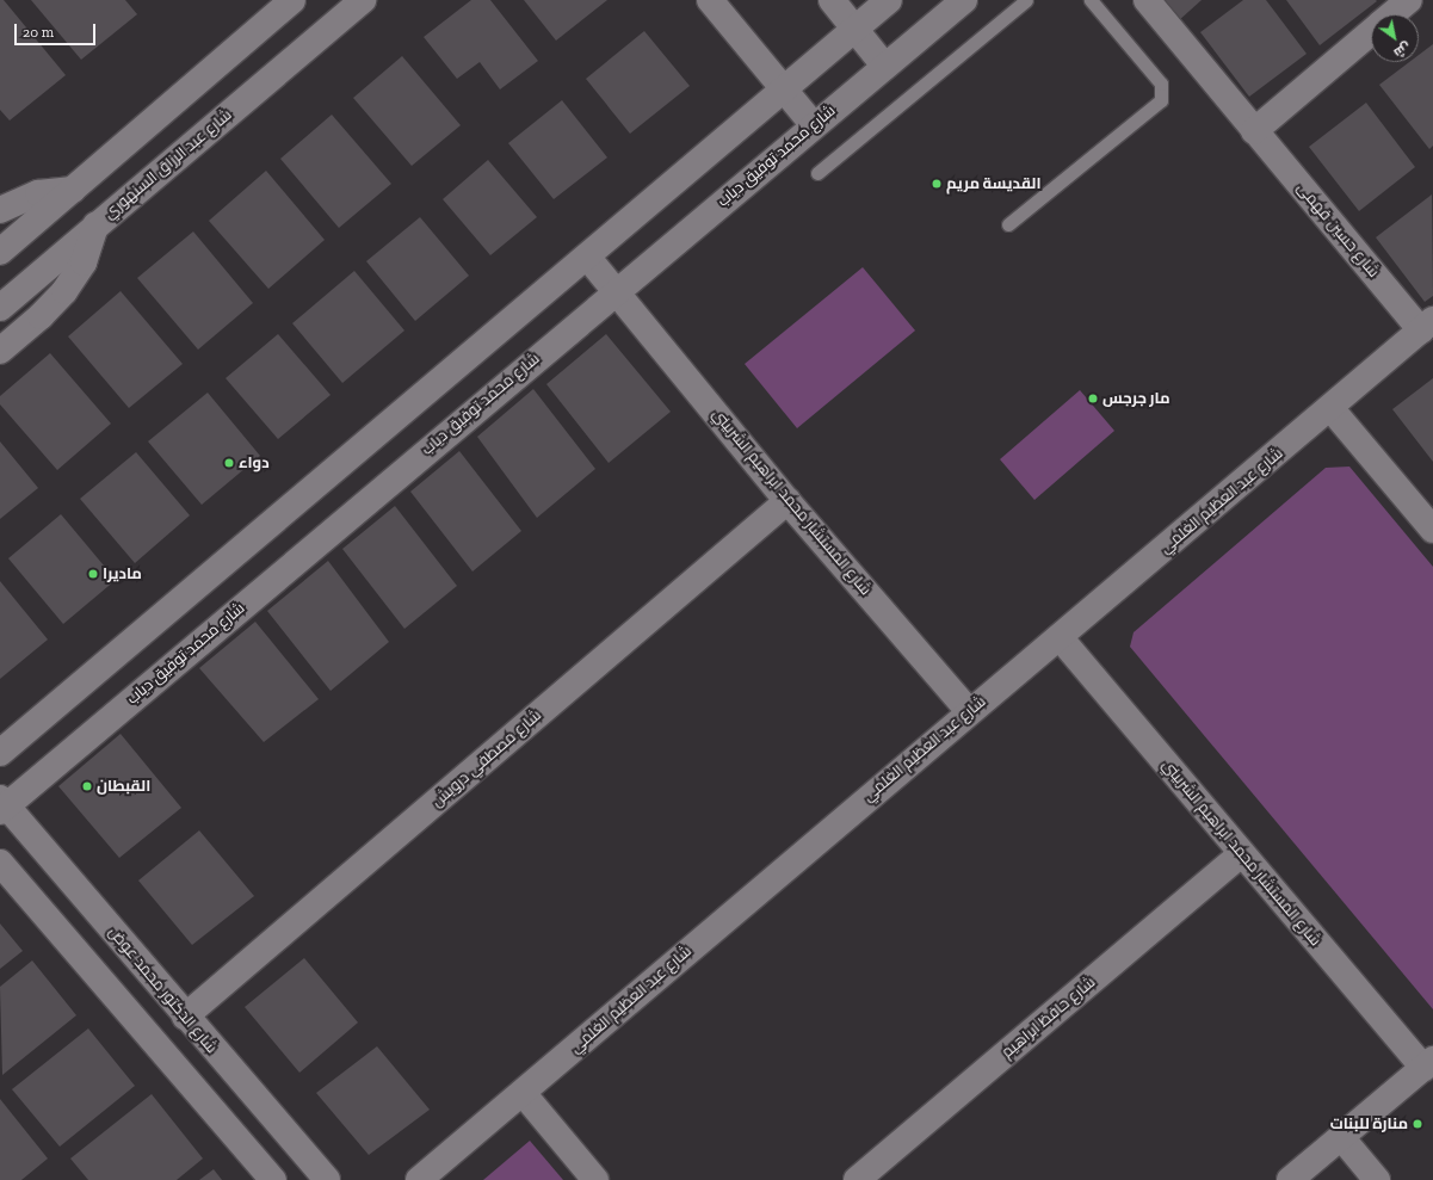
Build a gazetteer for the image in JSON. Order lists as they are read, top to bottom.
{
  "streets": {
    "street": [
      "شارع محمد توفيق دياب",
      "شارع عبد الرزاق السنهوري",
      "شارع حسين فهمى",
      "شارع عبد العظيم الغلمي",
      "شارع المستشار محمد ابراهيم الشربيني",
      "شارع مصطفي درويش",
      "شارع الدكتور محمد عوض",
      "شارع حافظ ابراهيم"
    ]
  },
  "crossings": [
    ["شارع محمد توفيق دياب", "شارع المستشار محمد ابراهيم الشربيني"],
    ["شارع محمد توفيق دياب", "شارع الدكتور محمد عوض"],
    ["شارع حسين فهمى", "شارع عبد العظيم الغلمي"],
    ["شارع عبد العظيم الغلمي", "شارع المستشار محمد ابراهيم الشربيني"],
    ["شارع المستشار محمد ابراهيم الشربيني", "شارع مصطفي درويش"],
    ["شارع المستشار محمد ابراهيم الشربيني", "شارع حافظ ابراهيم"],
    ["شارع مصطفي درويش", "شارع الدكتور محمد عوض"]
  ],
  "places": [
    "القديسة مريم",
    "مار جرجس",
    "دواء",
    "ماديرا",
    "القبطان",
    "منارة للبنات"
  ],
  "scale_bar": "20 m",
  "north": "bottom right"
}
